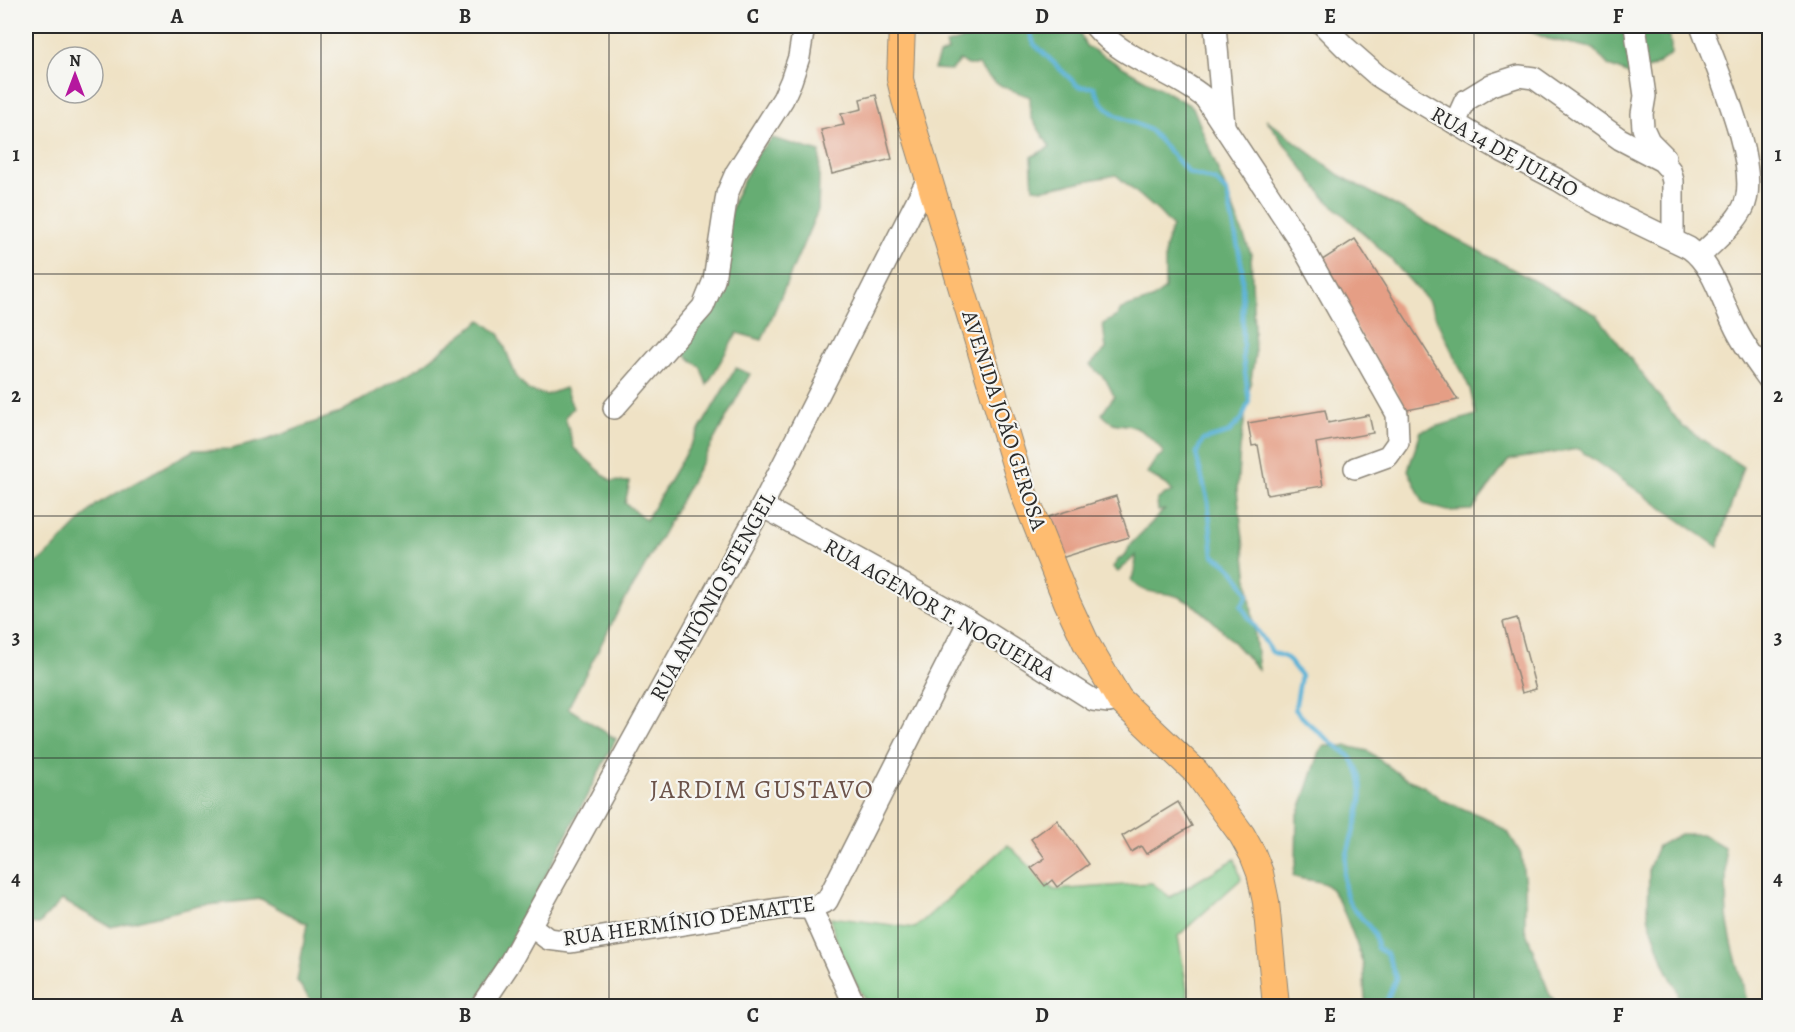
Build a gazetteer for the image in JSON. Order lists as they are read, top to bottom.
{
  "streets": {
    "main road": ["AVENIDA JOÃO GEROSA"],
    "street": [
      "RUA 14 DE JULHO",
      "RUA ANTÔNIO STENGEL",
      "RUA AGENOR T. NOGUEIRA",
      "RUA HERMÍNIO DEMATTE"
    ]
  },
  "crossings": [
    ["AVENIDA JOÃO GEROSA", "RUA ANTÔNIO STENGEL"],
    ["AVENIDA JOÃO GEROSA", "RUA AGENOR T. NOGUEIRA"],
    ["RUA ANTÔNIO STENGEL", "RUA AGENOR T. NOGUEIRA"],
    ["RUA ANTÔNIO STENGEL", "RUA HERMÍNIO DEMATTE"],
    ["RUA AGENOR T. NOGUEIRA", "RUA HERMÍNIO DEMATTE"]
  ],
  "districts": ["JARDIM GUSTAVO"],
  "north": "top",
  "grid": {
    "columns": [
      "A",
      "B",
      "C",
      "D",
      "E",
      "F"
    ],
    "rows": [
      "1",
      "2",
      "3",
      "4"
    ]
  }
}
